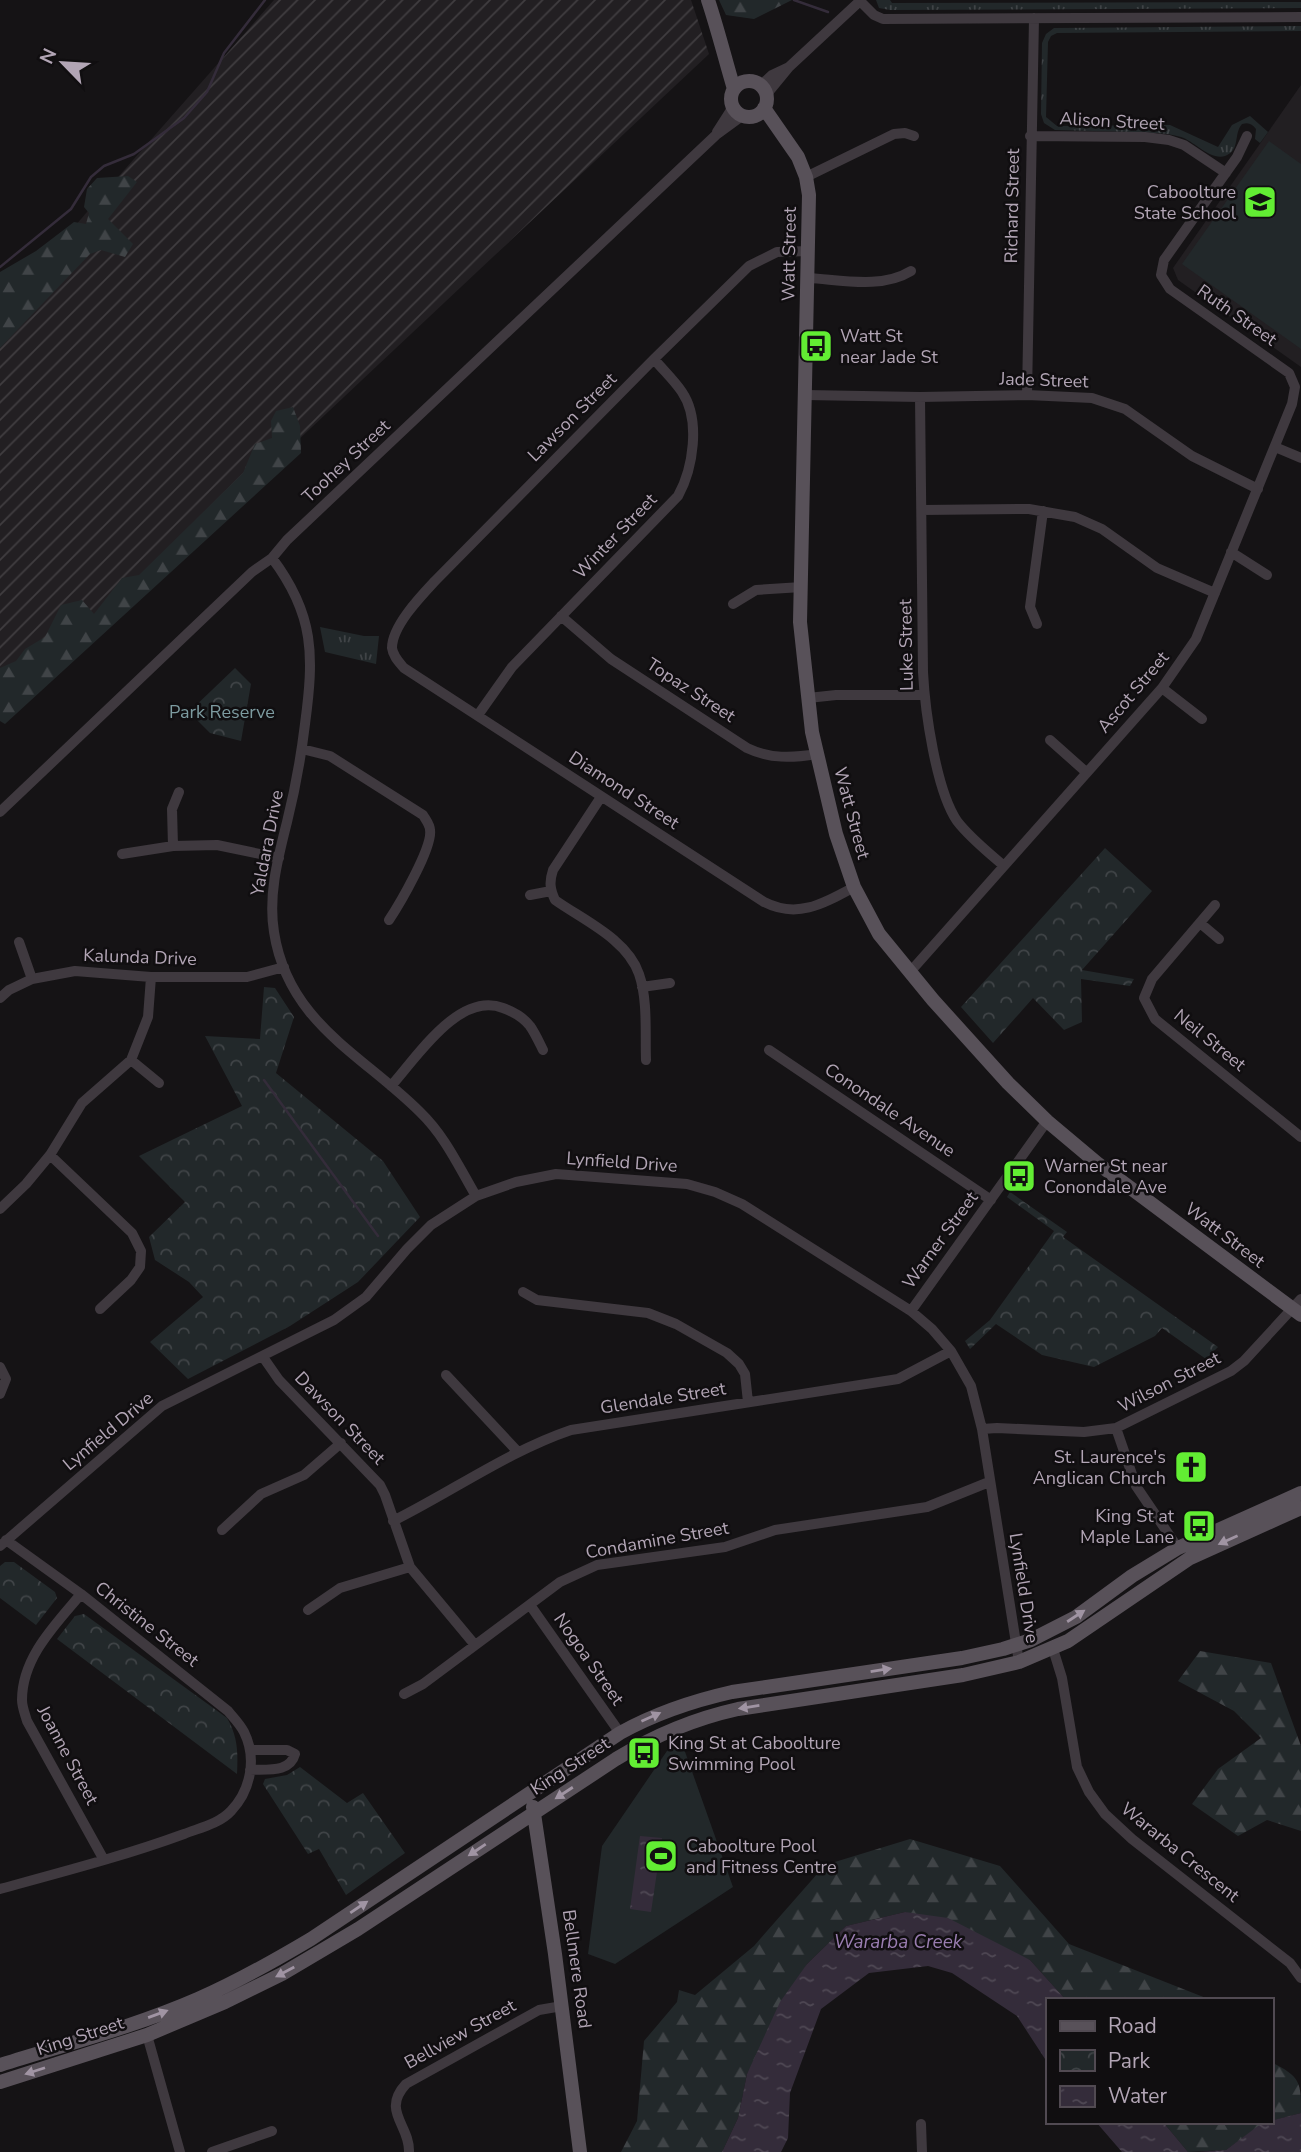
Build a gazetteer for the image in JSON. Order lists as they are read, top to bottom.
{
  "streets": {
    "main road": ["Watt Street", "King Street", "Bellmere Road"],
    "street": [
      "Alison Street",
      "Richard Street",
      "Ruth Street",
      "Jade Street",
      "Lawson Street",
      "Toohey Street",
      "Winter Street",
      "Luke Street",
      "Topaz Street",
      "Ascot Street",
      "Diamond Street",
      "Yaldara Drive",
      "Kalunda Drive",
      "Neil Street",
      "Conondale Avenue",
      "Lynfield Drive",
      "Warner Street",
      "Wilson Street",
      "Glendale Street",
      "Dawson Street",
      "Condamine Street",
      "Christine Street",
      "Nogoa Street",
      "Joanne Street",
      "Wararba Crescent",
      "Bellview Street"
    ]
  },
  "crossings": [
    ["Alison Street", "Richard Street"],
    ["Alison Street", "Ruth Street"],
    ["Richard Street", "Jade Street"],
    ["Watt Street", "Jade Street"],
    ["Watt Street", "Lawson Street"],
    ["Watt Street", "Toohey Street"],
    ["Watt Street", "Topaz Street"],
    ["Watt Street", "Ascot Street"],
    ["Watt Street", "Diamond Street"],
    ["Watt Street", "Warner Street"],
    ["Watt Street", "Wilson Street"],
    ["Ruth Street", "Ascot Street"],
    ["Jade Street", "Luke Street"],
    ["Jade Street", "Ascot Street"],
    ["Lawson Street", "Winter Street"],
    ["Lawson Street", "Diamond Street"],
    ["Toohey Street", "Yaldara Drive"],
    ["Winter Street", "Topaz Street"],
    ["Winter Street", "Diamond Street"],
    ["Luke Street", "Ascot Street"],
    ["Yaldara Drive", "Kalunda Drive"],
    ["Yaldara Drive", "Lynfield Drive"],
    ["Conondale Avenue", "Warner Street"],
    ["Lynfield Drive", "Warner Street"],
    ["Lynfield Drive", "Wilson Street"],
    ["Lynfield Drive", "Glendale Street"],
    ["Lynfield Drive", "Dawson Street"],
    ["Lynfield Drive", "Condamine Street"],
    ["Lynfield Drive", "Christine Street"],
    ["Lynfield Drive", "King Street"],
    ["Glendale Street", "Dawson Street"],
    ["Dawson Street", "Condamine Street"],
    ["Condamine Street", "Nogoa Street"],
    ["Christine Street", "Joanne Street"],
    ["Nogoa Street", "King Street"],
    ["King Street", "Wararba Crescent"],
    ["King Street", "Bellmere Road"],
    ["Bellmere Road", "Bellview Street"]
  ],
  "water": ["Wararba Creek"],
  "parks": ["Park Reserve"],
  "places": {
    "school or university": ["Caboolture State School"],
    "bus stop": [
      "Watt St near Jade St",
      "Warner St near Conondale Ave",
      "King St at Maple Lane",
      "King St at Caboolture Swimming Pool"
    ],
    "church": ["St. Laurence's Anglican Church"],
    "sports": ["Caboolture Pool and Fitness Centre"]
  },
  "legend": ["Road", "Park", "Water"],
  "north": "top left"
}
